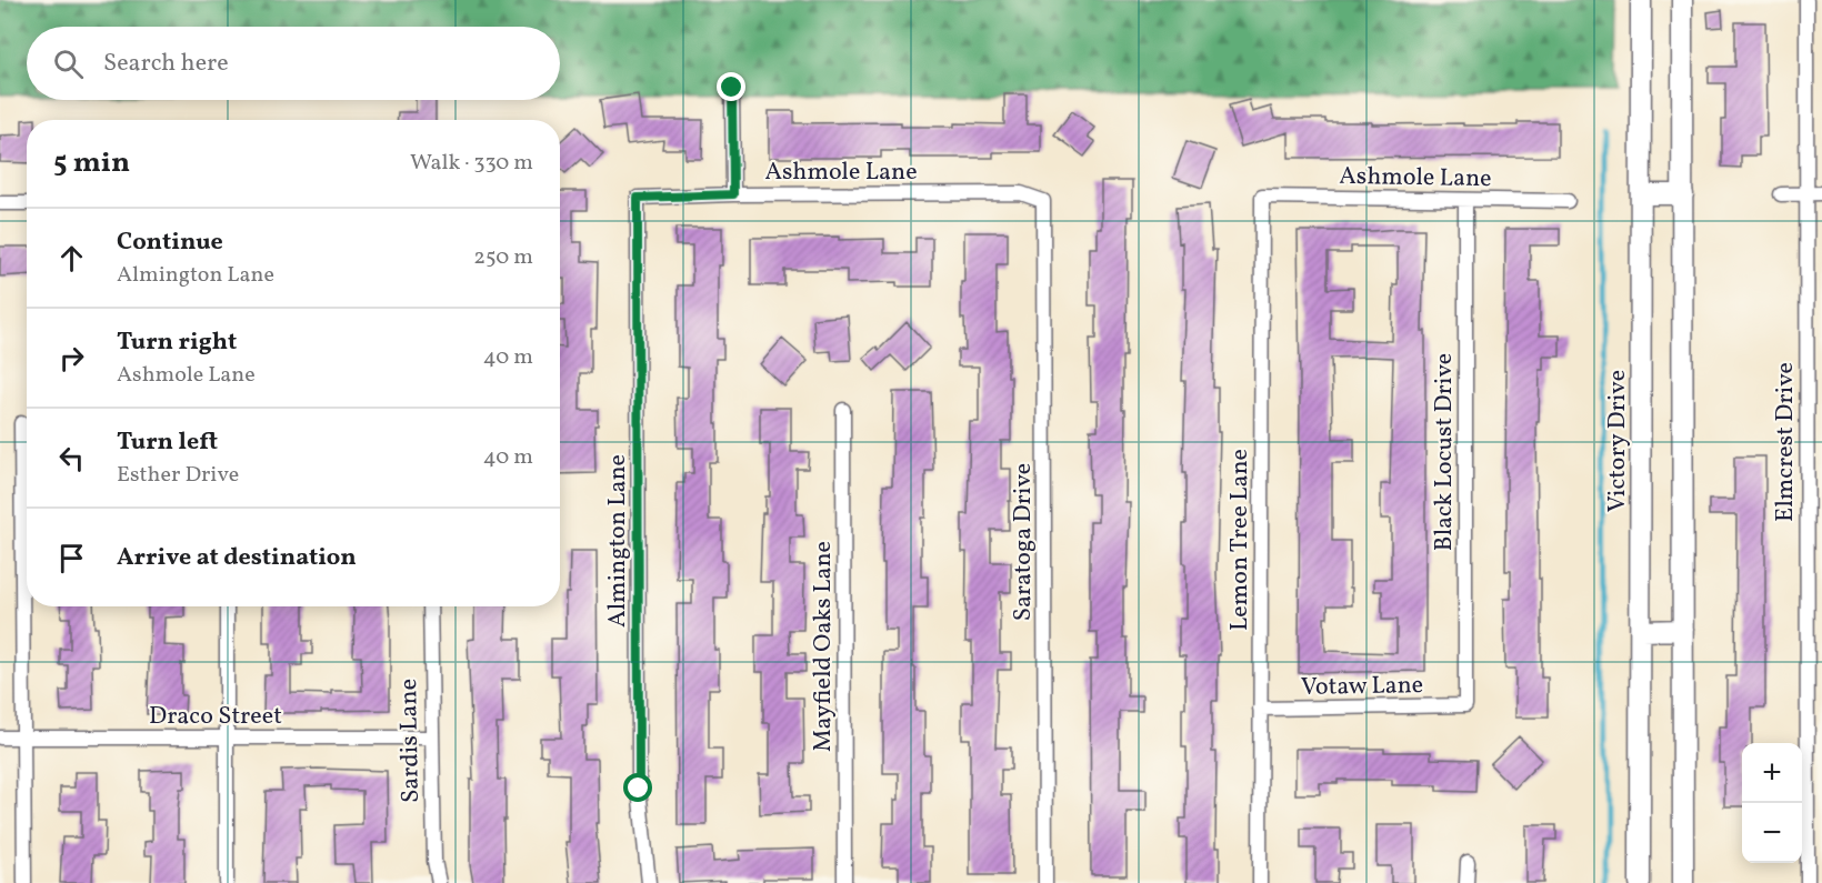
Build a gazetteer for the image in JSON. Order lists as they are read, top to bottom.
{
  "streets": {
    "main road": ["Victory Drive"],
    "street": [
      "Ashmole Lane",
      "Elmcrest Drive",
      "Black Locust Drive",
      "Lemon Tree Lane",
      "Almington Lane",
      "Saratoga Drive",
      "Mayfield Oaks Lane",
      "Votaw Lane",
      "Draco Street",
      "Sardis Lane"
    ]
  },
  "crossings": [
    ["Ashmole Lane", "Black Locust Drive"],
    ["Ashmole Lane", "Lemon Tree Lane"],
    ["Ashmole Lane", "Almington Lane"],
    ["Ashmole Lane", "Saratoga Drive"],
    ["Black Locust Drive", "Votaw Lane"],
    ["Lemon Tree Lane", "Votaw Lane"],
    ["Draco Street", "Sardis Lane"]
  ],
  "page": {
    "search": "Search here",
    "heading": ["5 min", "Walk · 330 m"],
    "list": [
      ["Continue", "Almington Lane", "250 m"],
      ["Turn right", "Ashmole Lane", "40 m"],
      ["Turn left", "Esther Drive", "40 m"],
      "Arrive at destination"
    ],
    "map_buttons": ["+", "−"]
  }
}
